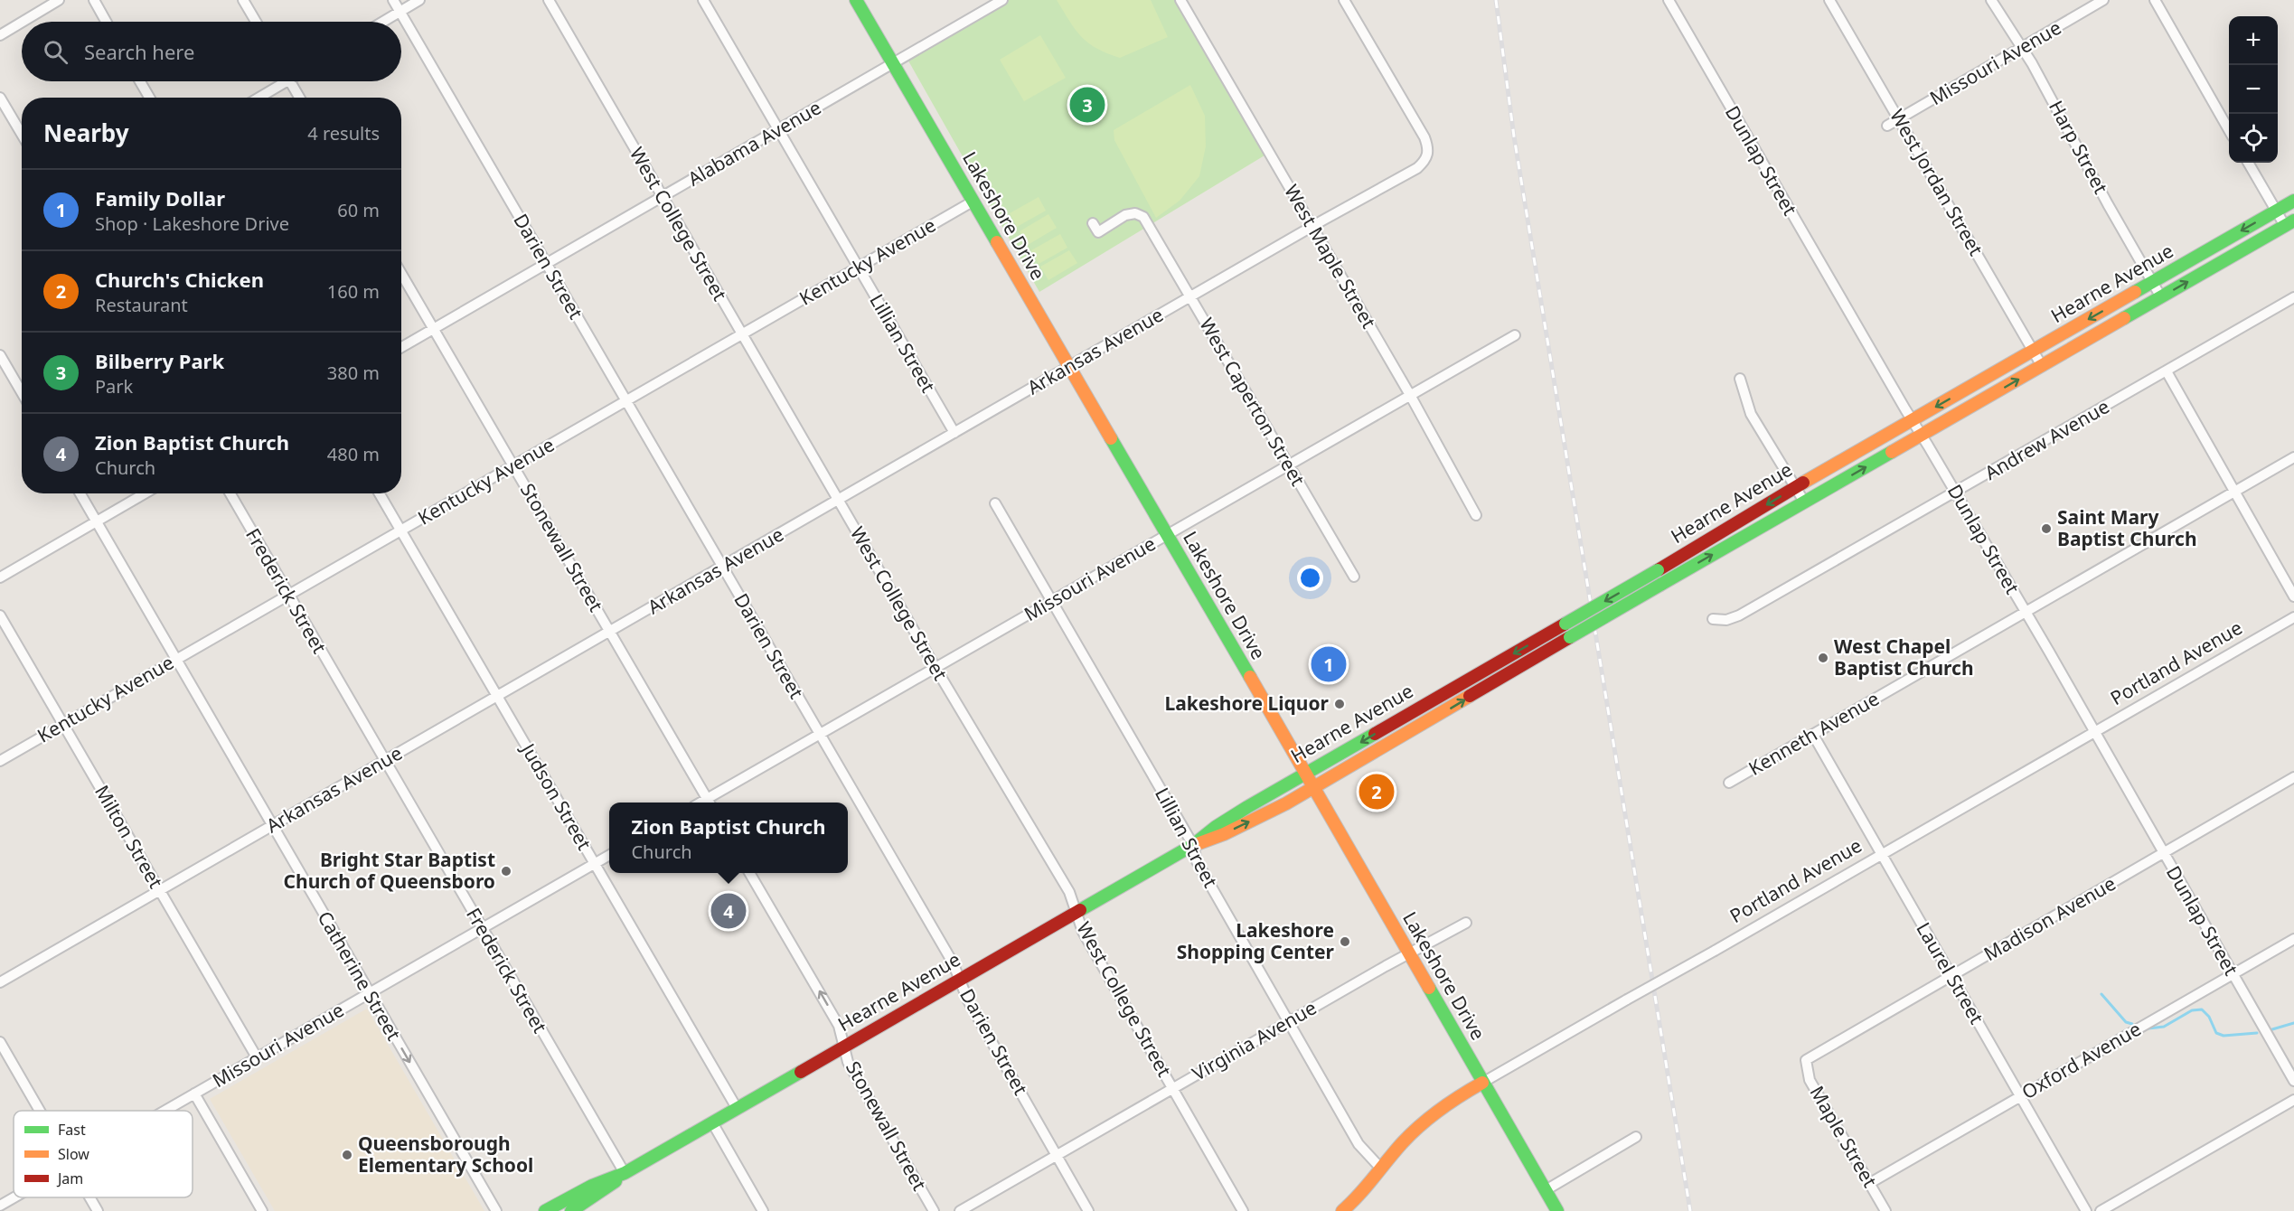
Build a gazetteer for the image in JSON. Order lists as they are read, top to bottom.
{
  "streets": {
    "main road": ["Lakeshore Drive", "Hearne Avenue", "Portland Avenue"],
    "street": [
      "Missouri Avenue",
      "Alabama Avenue",
      "Harp Street",
      "Dunlap Street",
      "West Jordan Street",
      "West College Street",
      "West Maple Street",
      "Kentucky Avenue",
      "Darien Street",
      "Lillian Street",
      "Arkansas Avenue",
      "West Caperton Street",
      "Andrew Avenue",
      "Stonewall Street",
      "Frederick Street",
      "Kenneth Avenue",
      "Judson Street",
      "Milton Street",
      "Madison Avenue",
      "Laurel Street",
      "Catherine Street",
      "Virginia Avenue",
      "Oxford Avenue",
      "Maple Street"
    ]
  },
  "crossings": [
    ["Missouri Avenue", "Harp Street"],
    ["Missouri Avenue", "West Jordan Street"],
    ["Missouri Avenue", "Lakeshore Drive"],
    ["Missouri Avenue", "West College Street"],
    ["Missouri Avenue", "West Maple Street"],
    ["Missouri Avenue", "Darien Street"],
    ["Missouri Avenue", "Lillian Street"],
    ["Missouri Avenue", "West Caperton Street"],
    ["Missouri Avenue", "Stonewall Street"],
    ["Missouri Avenue", "Frederick Street"],
    ["Missouri Avenue", "Judson Street"],
    ["Missouri Avenue", "Milton Street"],
    ["Missouri Avenue", "Catherine Street"],
    ["Alabama Avenue", "Lakeshore Drive"],
    ["Alabama Avenue", "West College Street"],
    ["Alabama Avenue", "Darien Street"],
    ["Alabama Avenue", "Lillian Street"],
    ["Alabama Avenue", "Stonewall Street"],
    ["Harp Street", "Hearne Avenue"],
    ["Dunlap Street", "Hearne Avenue"],
    ["Dunlap Street", "Andrew Avenue"],
    ["Dunlap Street", "Portland Avenue"],
    ["Dunlap Street", "Kenneth Avenue"],
    ["Dunlap Street", "Madison Avenue"],
    ["Dunlap Street", "Oxford Avenue"],
    ["West Jordan Street", "Hearne Avenue"],
    ["Lakeshore Drive", "Kentucky Avenue"],
    ["Lakeshore Drive", "Hearne Avenue"],
    ["Lakeshore Drive", "Arkansas Avenue"],
    ["Lakeshore Drive", "Portland Avenue"],
    ["Lakeshore Drive", "Virginia Avenue"],
    ["West College Street", "Kentucky Avenue"],
    ["West College Street", "Hearne Avenue"],
    ["West College Street", "Arkansas Avenue"],
    ["West College Street", "Virginia Avenue"],
    ["West Maple Street", "Arkansas Avenue"],
    ["Kentucky Avenue", "Darien Street"],
    ["Kentucky Avenue", "Lillian Street"],
    ["Kentucky Avenue", "Stonewall Street"],
    ["Kentucky Avenue", "Frederick Street"],
    ["Kentucky Avenue", "Judson Street"],
    ["Kentucky Avenue", "Milton Street"],
    ["Kentucky Avenue", "Catherine Street"],
    ["Darien Street", "Hearne Avenue"],
    ["Darien Street", "Arkansas Avenue"],
    ["Darien Street", "Virginia Avenue"],
    ["Hearne Avenue", "Lillian Street"],
    ["Hearne Avenue", "Stonewall Street"],
    ["Hearne Avenue", "Frederick Street"],
    ["Hearne Avenue", "Judson Street"],
    ["Lillian Street", "Arkansas Avenue"],
    ["Lillian Street", "Portland Avenue"],
    ["Lillian Street", "Virginia Avenue"],
    ["Arkansas Avenue", "West Caperton Street"],
    ["Arkansas Avenue", "Stonewall Street"],
    ["Arkansas Avenue", "Frederick Street"],
    ["Arkansas Avenue", "Judson Street"],
    ["Arkansas Avenue", "Milton Street"],
    ["Arkansas Avenue", "Catherine Street"],
    ["Portland Avenue", "Laurel Street"],
    ["Kenneth Avenue", "Laurel Street"],
    ["Madison Avenue", "Laurel Street"],
    ["Madison Avenue", "Maple Street"],
    ["Laurel Street", "Oxford Avenue"],
    ["Oxford Avenue", "Maple Street"]
  ],
  "places": [
    "Saint Mary Baptist Church",
    "West Chapel Baptist Church",
    "Lakeshore Liquor",
    "Bright Star Baptist Church of Queensboro",
    "Lakeshore Shopping Center",
    "Queensborough Elementary School"
  ],
  "legend": ["Fast", "Slow", "Jam"],
  "page": {
    "map_buttons": ["+", "−"],
    "search": "Search here",
    "pins": [
      "3",
      "1",
      "2",
      "4"
    ],
    "heading": ["Nearby", "4 results"],
    "list": [
      {
        "mark": "1",
        "name": "Family Dollar",
        "note": "Shop · Lakeshore Drive",
        "value": "60 m"
      },
      {
        "mark": "2",
        "name": "Church's Chicken",
        "note": "Restaurant",
        "value": "160 m"
      },
      {
        "mark": "3",
        "name": "Bilberry Park",
        "note": "Park",
        "value": "380 m"
      },
      {
        "mark": "4",
        "name": "Zion Baptist Church",
        "note": "Church",
        "value": "480 m"
      }
    ],
    "popup": ["Zion Baptist Church", "Church"]
  }
}
